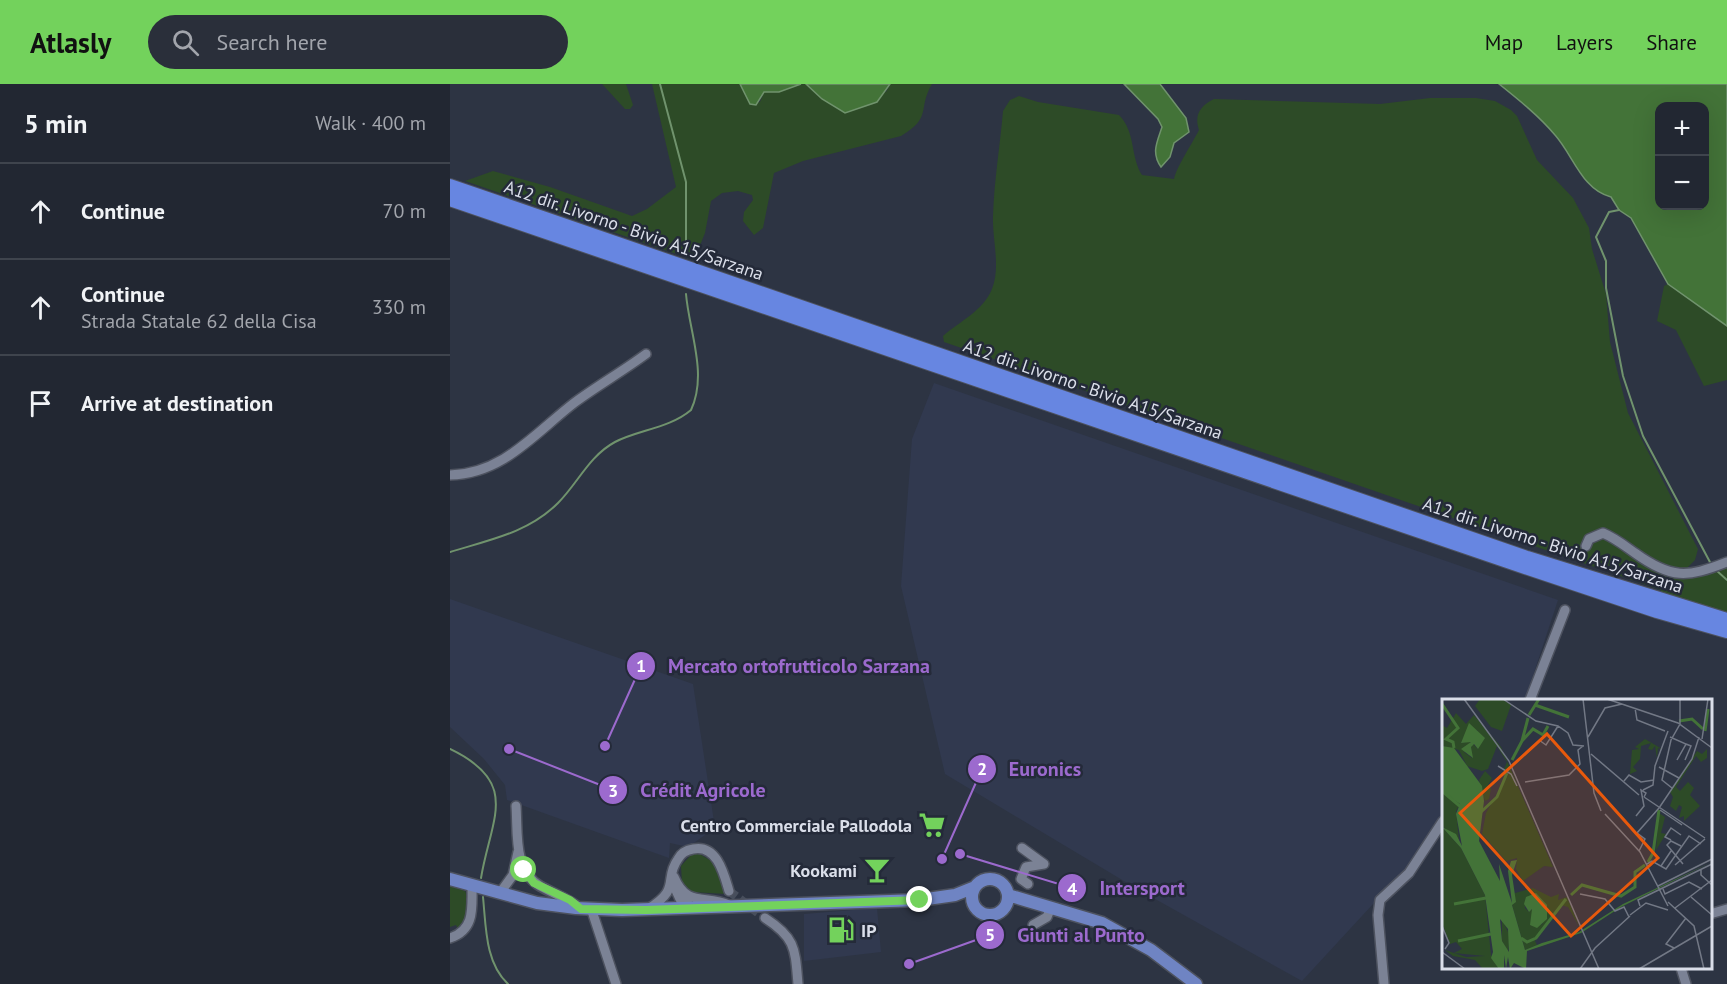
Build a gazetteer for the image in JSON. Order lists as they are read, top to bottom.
{
  "streets": {
    "highway": ["A12 dir. Livorno - Bivio A15/Sarzana"]
  },
  "places": {
    "other": [
      "Mercato ortofrutticolo Sarzana",
      "Crédit Agricole",
      "Intersport",
      "Euronics",
      "Giunti al Punto"
    ],
    "supermarket": ["Centro Commerciale Pallodola"],
    "bar": ["Kookami"],
    "fuel station": ["IP"]
  },
  "page": {
    "header": "Atlasly",
    "search": "Search here",
    "nav": ["Map", "Layers", "Share"],
    "heading": ["5 min", "Walk · 400 m"],
    "map_buttons": ["+", "−"],
    "list": [
      ["Continue", "70 m"],
      ["Continue", "Strada Statale 62 della Cisa", "330 m"],
      "Arrive at destination"
    ]
  }
}
